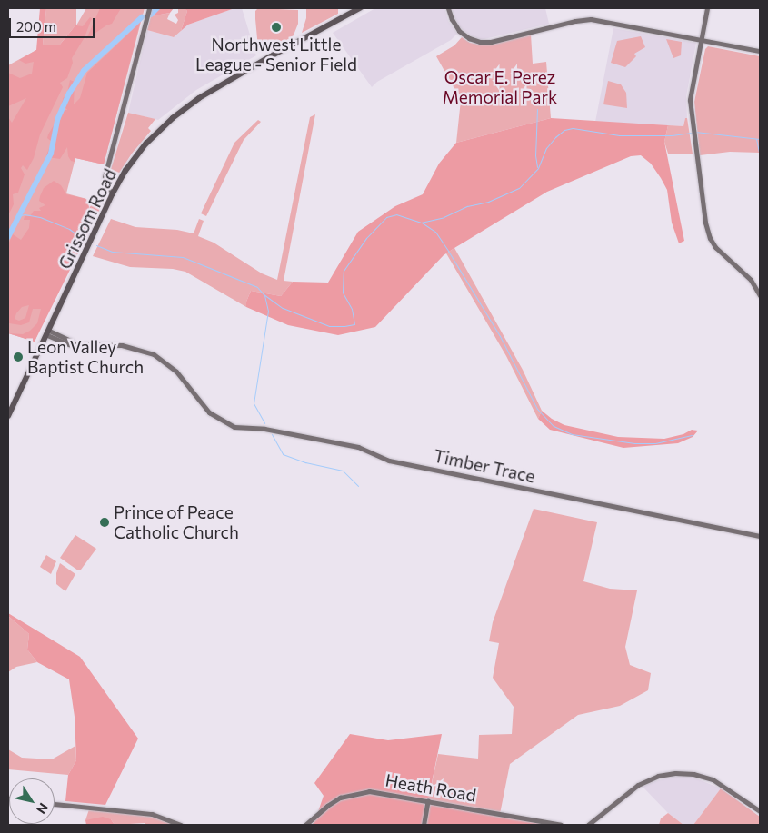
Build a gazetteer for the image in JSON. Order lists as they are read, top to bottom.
{
  "streets": {
    "main road": ["Grissom Road"],
    "street": ["Timber Trace", "Heath Road"]
  },
  "crossings": [
    ["Grissom Road", "Timber Trace"]
  ],
  "parks": ["Oscar E. Perez Memorial Park"],
  "places": ["Northwest Little League - Senior Field", "Leon Valley Baptist Church", "Prince of Peace Catholic Church"],
  "scale_bar": "200 m",
  "north": "bottom right"
}
